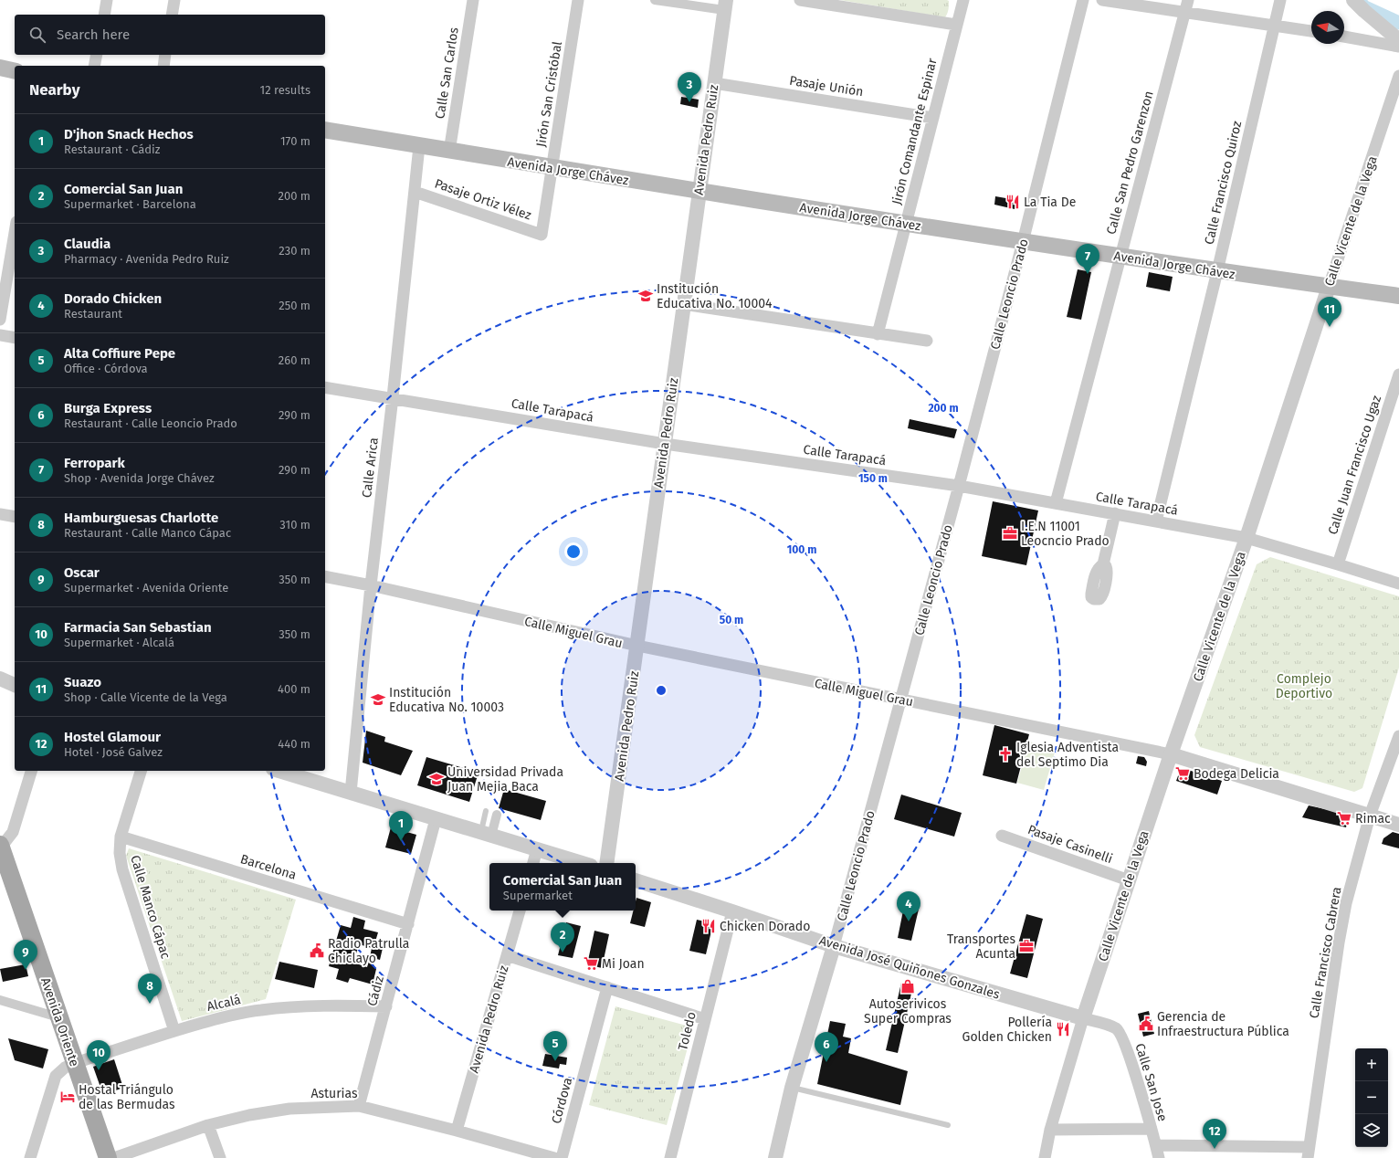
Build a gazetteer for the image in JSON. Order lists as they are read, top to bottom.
{
  "streets": {
    "main road": ["Avenida Jorge Chávez", "Avenida Oriente"],
    "street": [
      "Calle San Carlos",
      "Pasaje Unión",
      "Jirón San Cristóbal",
      "Jirón Comandante Espinar",
      "Avenida Pedro Ruiz",
      "Calle San Pedro Garenzon",
      "Calle Francisco Quiroz",
      "Pasaje Ortiz Vélez",
      "Calle Vicente de la Vega",
      "Calle Leoncio Prado",
      "Calle Tarapacá",
      "Calle Juan Francisco Ugaz",
      "Calle Arica",
      "Calle Miguel Grau",
      "Pasaje Casinelli",
      "Barcelona",
      "Calle Manco Cápac",
      "Calle Francisco Cabrera",
      "Avenida José Quiñones Gonzales",
      "Cádiz",
      "Alcalá",
      "Toledo",
      "Calle San Jose",
      "Asturias",
      "Córdova"
    ]
  },
  "crossings": [
    ["Calle San Carlos", "Avenida Jorge Chávez"],
    ["Pasaje Unión", "Jirón Comandante Espinar"],
    ["Pasaje Unión", "Avenida Pedro Ruiz"],
    ["Jirón San Cristóbal", "Avenida Jorge Chávez"],
    ["Jirón San Cristóbal", "Pasaje Ortiz Vélez"],
    ["Jirón Comandante Espinar", "Avenida Jorge Chávez"],
    ["Avenida Pedro Ruiz", "Avenida Jorge Chávez"],
    ["Avenida Pedro Ruiz", "Calle Tarapacá"],
    ["Avenida Pedro Ruiz", "Calle Miguel Grau"],
    ["Avenida Pedro Ruiz", "Asturias"],
    ["Calle San Pedro Garenzon", "Avenida Jorge Chávez"],
    ["Calle San Pedro Garenzon", "Calle Tarapacá"],
    ["Avenida Jorge Chávez", "Calle Francisco Quiroz"],
    ["Avenida Jorge Chávez", "Calle Vicente de la Vega"],
    ["Avenida Jorge Chávez", "Calle Leoncio Prado"],
    ["Avenida Jorge Chávez", "Calle Arica"],
    ["Calle Francisco Quiroz", "Calle Tarapacá"],
    ["Pasaje Ortiz Vélez", "Calle Arica"],
    ["Calle Vicente de la Vega", "Calle Tarapacá"],
    ["Calle Vicente de la Vega", "Calle Miguel Grau"],
    ["Calle Vicente de la Vega", "Pasaje Casinelli"],
    ["Calle Vicente de la Vega", "Avenida José Quiñones Gonzales"],
    ["Calle Vicente de la Vega", "Calle San Jose"],
    ["Calle Leoncio Prado", "Calle Tarapacá"],
    ["Calle Leoncio Prado", "Calle Miguel Grau"],
    ["Calle Leoncio Prado", "Avenida José Quiñones Gonzales"],
    ["Calle Tarapacá", "Calle Juan Francisco Ugaz"],
    ["Calle Tarapacá", "Calle Arica"],
    ["Calle Arica", "Calle Miguel Grau"],
    ["Calle Miguel Grau", "Calle Francisco Cabrera"],
    ["Barcelona", "Calle Manco Cápac"],
    ["Barcelona", "Cádiz"],
    ["Calle Manco Cápac", "Alcalá"],
    ["Avenida José Quiñones Gonzales", "Toledo"],
    ["Avenida José Quiñones Gonzales", "Calle San Jose"],
    ["Cádiz", "Alcalá"],
    ["Cádiz", "Asturias"],
    ["Alcalá", "Avenida Oriente"]
  ],
  "parks": ["Complejo Deportivo"],
  "places": {
    "restaurant": ["La Tia De", "Chicken Dorado", "Pollería Golden Chicken"],
    "school or university": ["Institución Educativa No. 10004", "Institución Educativa No. 10003", "Universidad Privada Juan Mejia Baca"],
    "office": ["I.E.N 11001 Leocncio Prado", "Transportes Acunta"],
    "church": ["Iglesia Adventista del Septimo Dia"],
    "supermarket": ["Bodega Delicia", "Rimac", "Mi Joan"],
    "public building": ["Radio Patrulla Chiclayo", "Gerencia de Infraestructura Pública"],
    "shop": ["Autoserivicos Super Compras"],
    "hotel": ["Hostal Triángulo de las Bermudas"]
  },
  "north": "left",
  "page": {
    "search": "Search here",
    "heading": ["Nearby", "12 results"],
    "pins": [
      "3",
      "7",
      "11",
      "1",
      "4",
      "2",
      "9",
      "8",
      "5",
      "6",
      "10",
      "12"
    ],
    "list": [
      {
        "mark": "1",
        "name": "D'jhon Snack Hechos",
        "note": "Restaurant · Cádiz",
        "value": "170 m"
      },
      {
        "mark": "2",
        "name": "Comercial San Juan",
        "note": "Supermarket · Barcelona",
        "value": "200 m"
      },
      {
        "mark": "3",
        "name": "Claudia",
        "note": "Pharmacy · Avenida Pedro Ruiz",
        "value": "230 m"
      },
      {
        "mark": "4",
        "name": "Dorado Chicken",
        "note": "Restaurant",
        "value": "250 m"
      },
      {
        "mark": "5",
        "name": "Alta Coffiure Pepe",
        "note": "Office · Córdova",
        "value": "260 m"
      },
      {
        "mark": "6",
        "name": "Burga Express",
        "note": "Restaurant · Calle Leoncio Prado",
        "value": "290 m"
      },
      {
        "mark": "7",
        "name": "Ferropark",
        "note": "Shop · Avenida Jorge Chávez",
        "value": "290 m"
      },
      {
        "mark": "8",
        "name": "Hamburguesas Charlotte",
        "note": "Restaurant · Calle Manco Cápac",
        "value": "310 m"
      },
      {
        "mark": "9",
        "name": "Oscar",
        "note": "Supermarket · Avenida Oriente",
        "value": "350 m"
      },
      {
        "mark": "10",
        "name": "Farmacia San Sebastian",
        "note": "Supermarket · Alcalá",
        "value": "350 m"
      },
      {
        "mark": "11",
        "name": "Suazo",
        "note": "Shop · Calle Vicente de la Vega",
        "value": "400 m"
      },
      {
        "mark": "12",
        "name": "Hostel Glamour",
        "note": "Hotel · José Galvez",
        "value": "440 m"
      }
    ],
    "popup": ["Comercial San Juan", "Supermarket"],
    "map_buttons": ["+", "−"]
  },
  "rings": [
    "200 m",
    "150 m",
    "100 m",
    "50 m"
  ]
}
